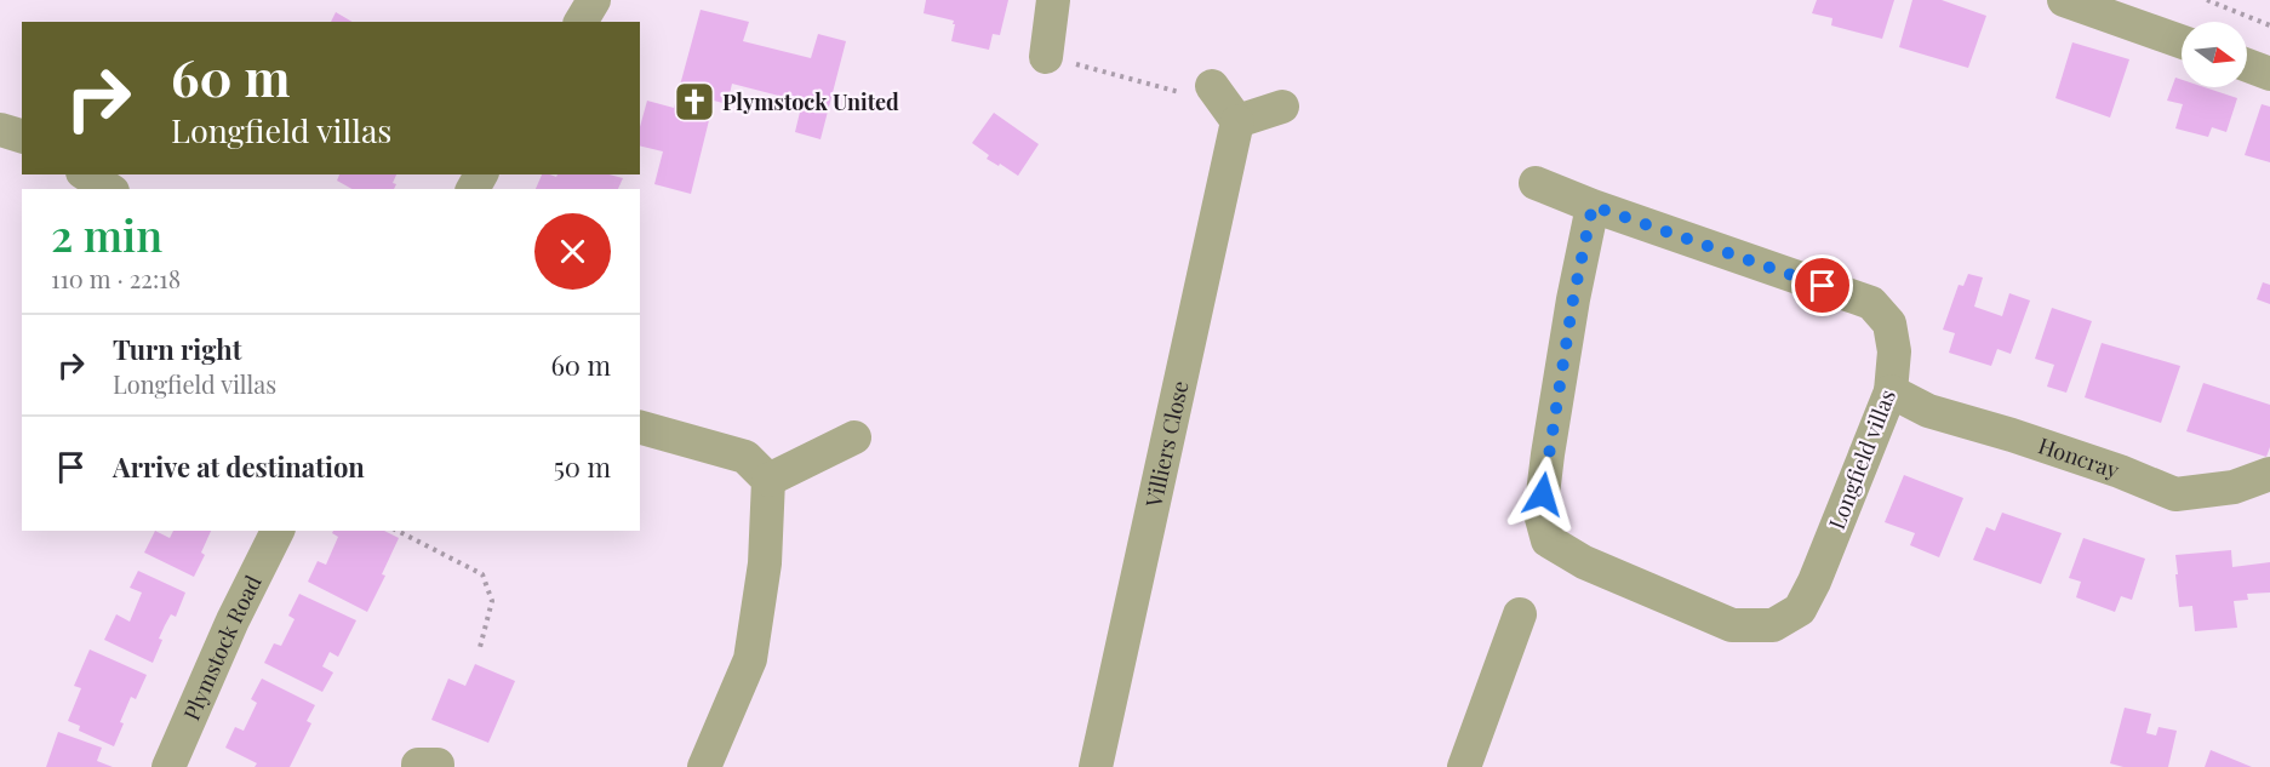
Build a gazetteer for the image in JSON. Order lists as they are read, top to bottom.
{
  "streets": {
    "street": [
      "Villiers Close",
      "Honcray",
      "Longfield villas",
      "Plymstock Road"
    ]
  },
  "crossings": [
    ["Honcray", "Longfield villas"]
  ],
  "places": {
    "church": ["Plymstock United"]
  },
  "north": "right",
  "page": {
    "turn": ["60 m", "Longfield villas"],
    "heading": ["2 min", "110 m · 22:18"],
    "list": [
      {
        "name": "Turn right",
        "note": "Longfield villas",
        "value": "60 m"
      },
      {
        "name": "Arrive at destination",
        "value": "50 m"
      }
    ]
  }
}
